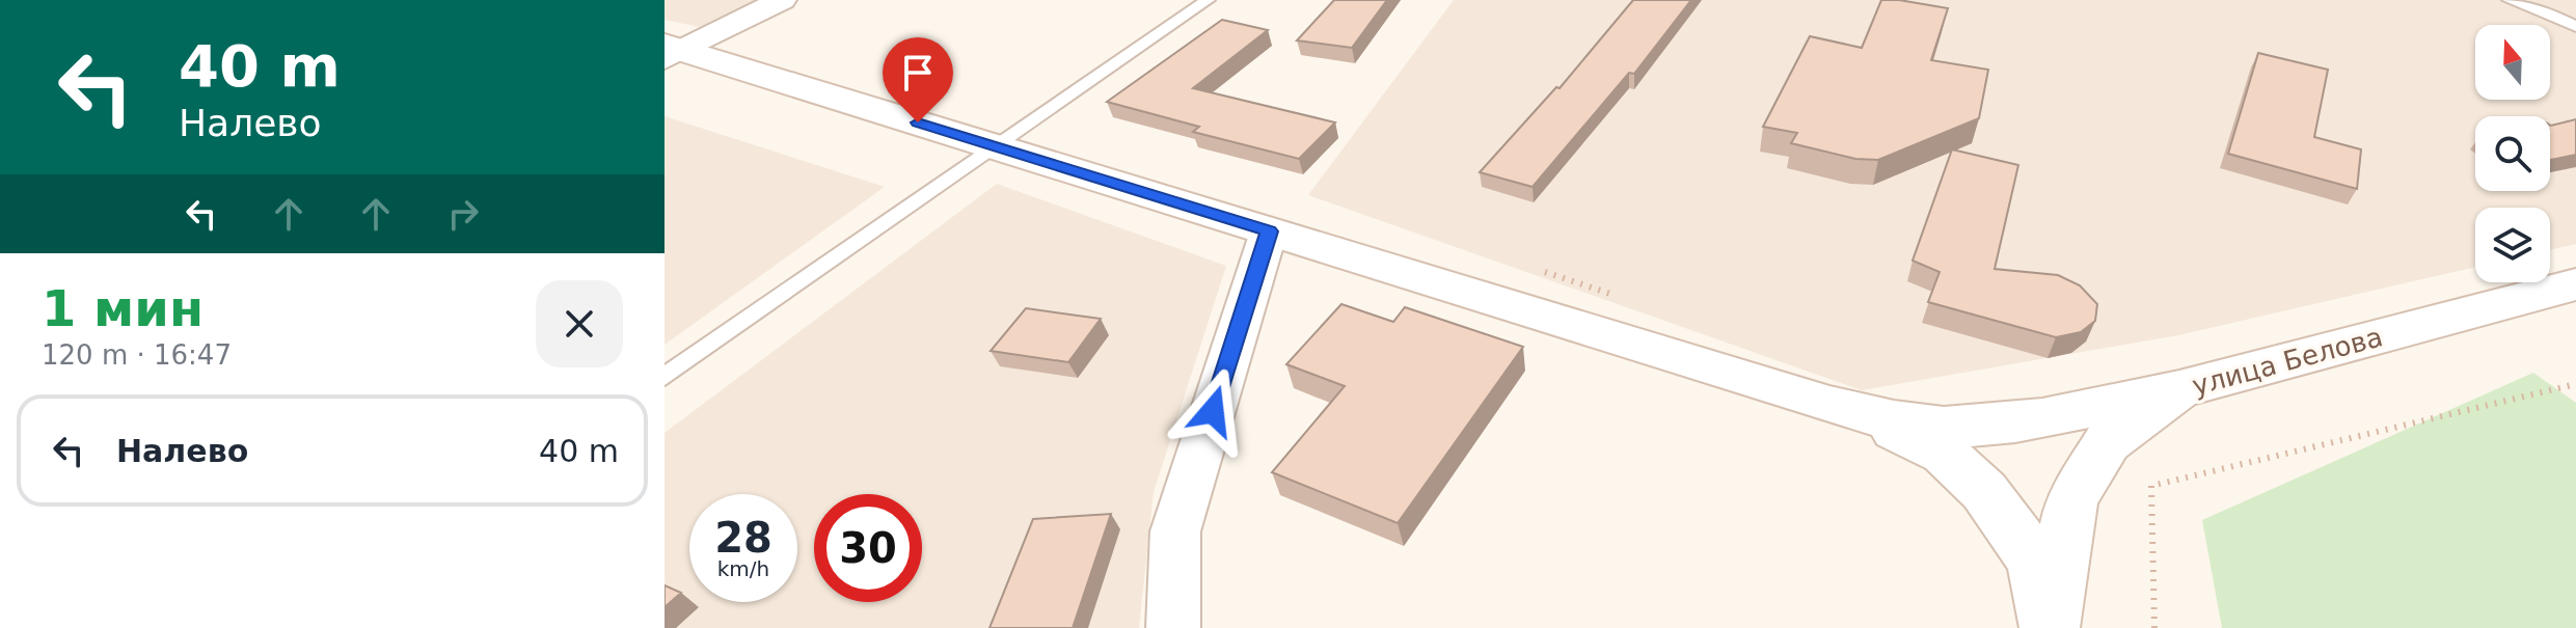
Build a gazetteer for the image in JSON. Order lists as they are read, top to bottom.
{
  "streets": {
    "main road": ["улица Белова"]
  },
  "north": "top",
  "page": {
    "turn": ["40 m", "Налево"],
    "heading": ["1 мин", "120 m · 16:47"],
    "list": [
      {
        "name": "Налево",
        "value": "40 m"
      }
    ],
    "speed": "28 km/h",
    "limit": "30"
  }
}
